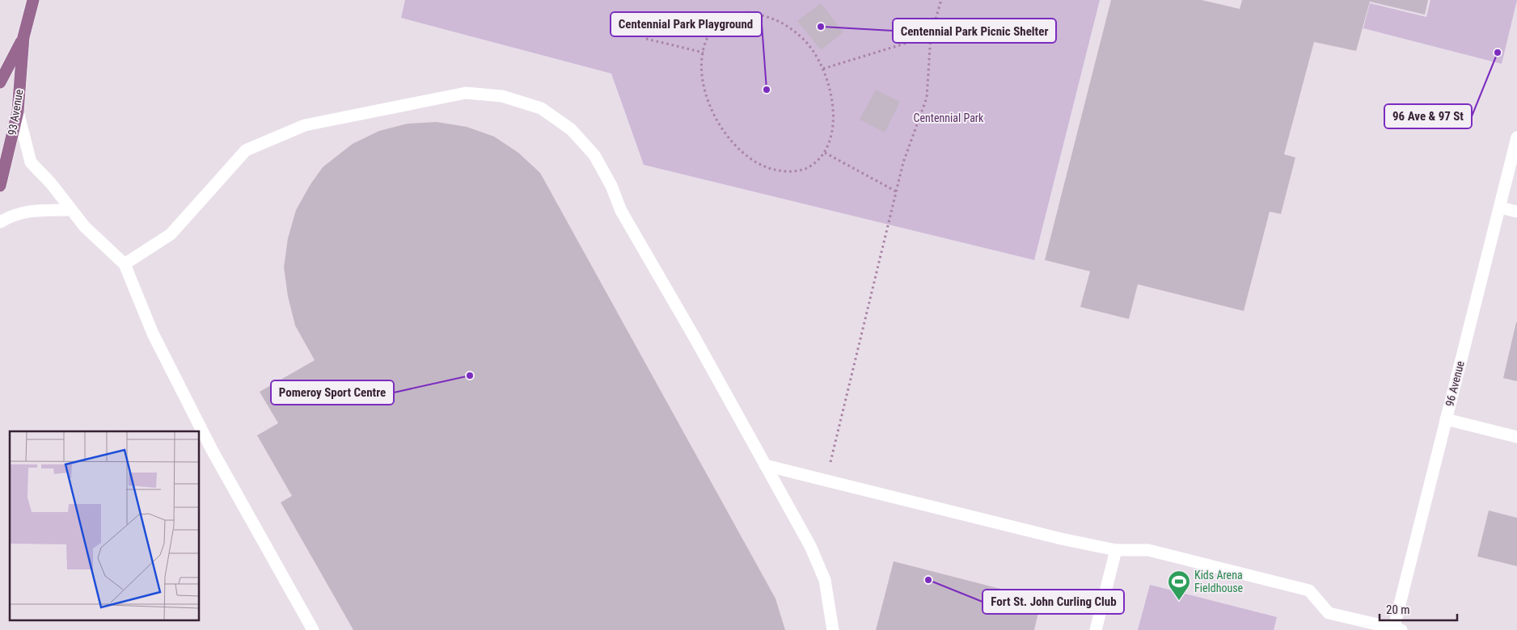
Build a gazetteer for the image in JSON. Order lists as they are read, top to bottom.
{
  "streets": {
    "main road": ["93 Avenue"],
    "street": ["96 Avenue"]
  },
  "parks": ["Centennial Park"],
  "places": {
    "other": [
      "Centennial Park Picnic Shelter",
      "96 Ave & 97 St",
      "Centennial Park Playground",
      "Pomeroy Sport Centre",
      "Fort St. John Curling Club"
    ],
    "sports": ["Kids Arena Fieldhouse"]
  },
  "scale_bar": "20 m"
}
